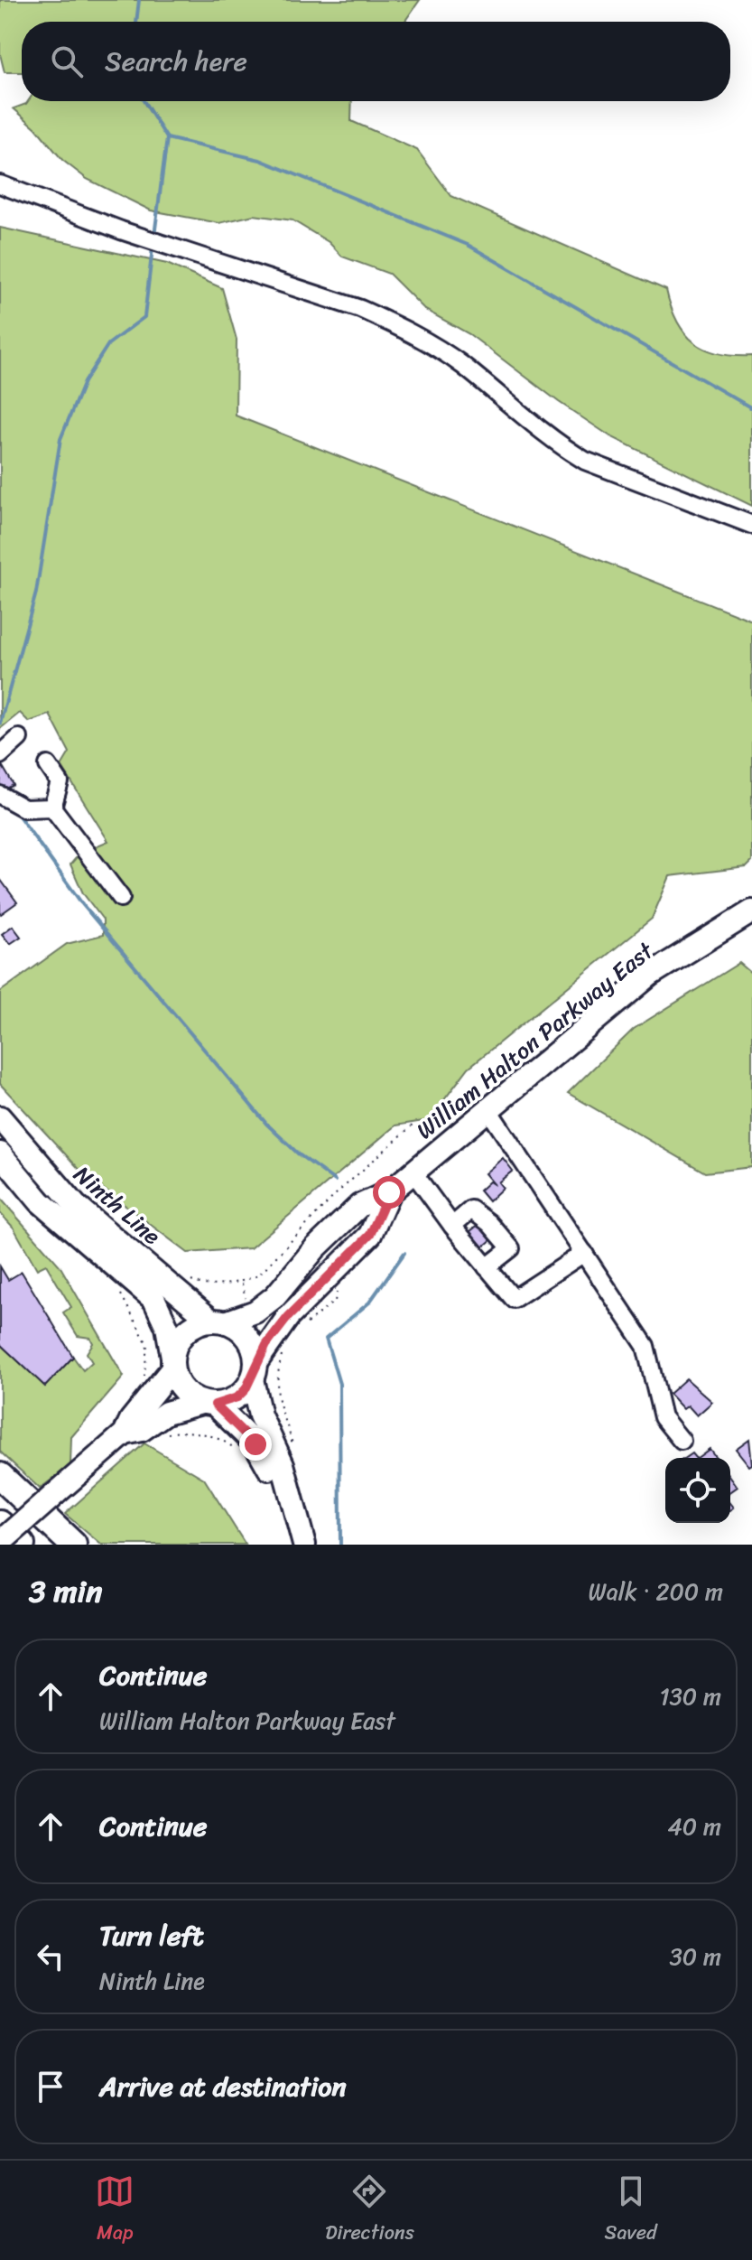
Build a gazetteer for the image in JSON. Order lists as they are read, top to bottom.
{
  "streets": {
    "main road": ["William Halton Parkway East", "Ninth Line"]
  },
  "crossings": [
    ["William Halton Parkway East", "Ninth Line"]
  ],
  "page": {
    "search": "Search here",
    "heading": ["3 min", "Walk · 200 m"],
    "list": [
      ["Continue", "William Halton Parkway East", "130 m"],
      ["Continue", "40 m"],
      ["Turn left", "Ninth Line", "30 m"],
      "Arrive at destination"
    ],
    "nav": ["Map", "Directions", "Saved"]
  }
}
